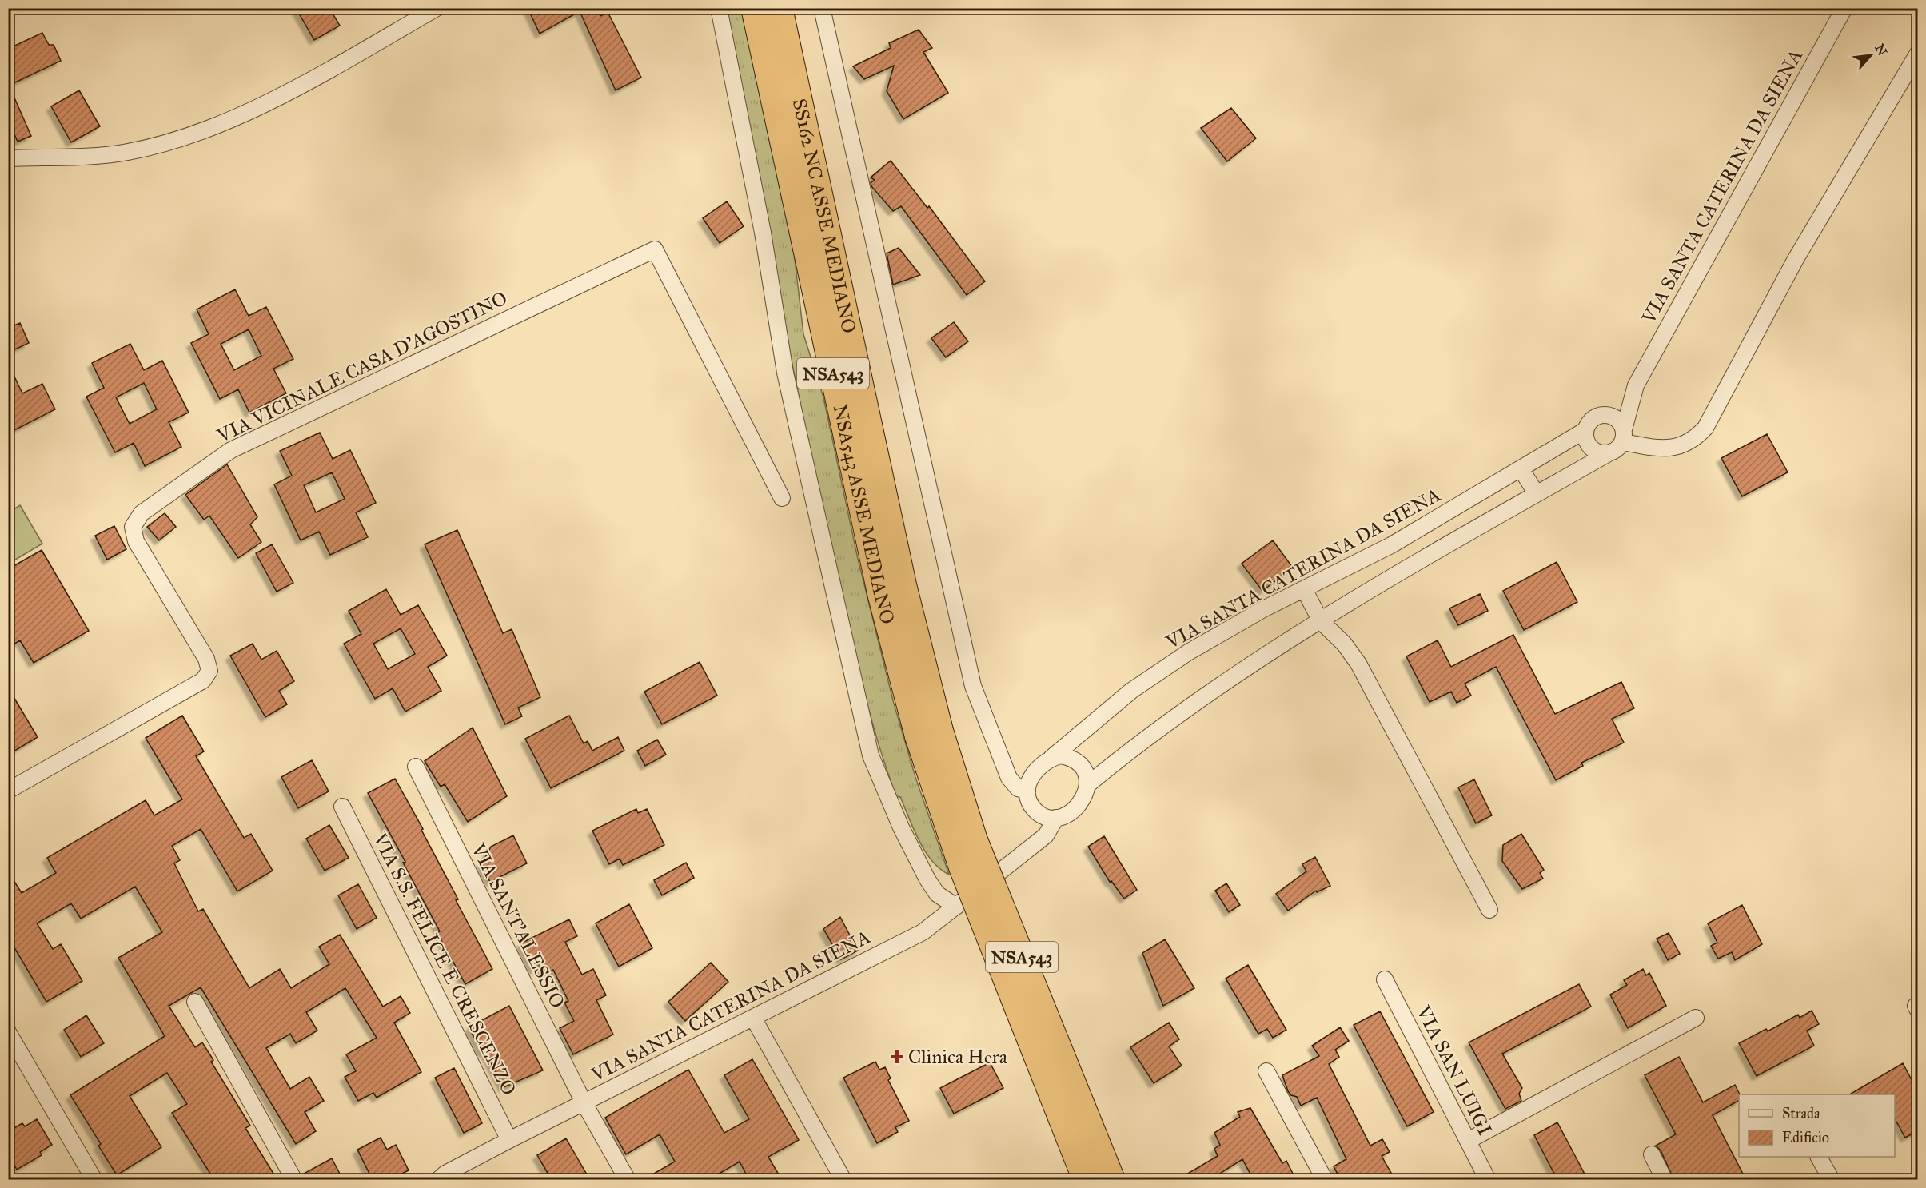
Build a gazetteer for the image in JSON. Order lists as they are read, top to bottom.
{
  "streets": {
    "highway": ["SS162 NC ASSE MEDIANO", "NSA543", "NSA543 ASSE MEDIANO"],
    "street": [
      "VIA SANTA CATERINA DA SIENA",
      "VIA VICINALE CASA D'AGOSTINO",
      "VIA SANT'ALESSIO",
      "VIA S.S. FELICE E CRESCENZO",
      "VIA SAN LUIGI"
    ]
  },
  "crossings": [
    ["VIA SANTA CATERINA DA SIENA", "VIA SANT'ALESSIO"],
    ["VIA SANTA CATERINA DA SIENA", "VIA S.S. FELICE E CRESCENZO"],
    ["SS162 NC ASSE MEDIANO", "NSA543 ASSE MEDIANO"]
  ],
  "places": {
    "health": ["Clinica Hera"]
  },
  "legend": ["Strada", "Edificio"],
  "north": "top right"
}
